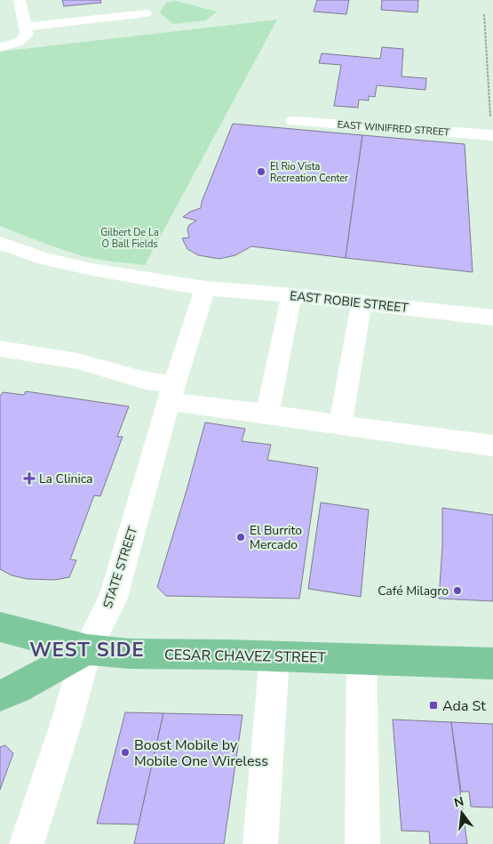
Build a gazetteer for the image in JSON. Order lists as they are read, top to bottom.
{
  "streets": {
    "main road": ["CESAR CHAVEZ STREET"],
    "street": ["EAST WINIFRED STREET", "EAST ROBIE STREET", "STATE STREET"]
  },
  "crossings": [
    ["EAST ROBIE STREET", "STATE STREET"],
    ["STATE STREET", "CESAR CHAVEZ STREET"]
  ],
  "districts": ["WEST SIDE"],
  "parks": ["Gilbert De La O Ball Fields"],
  "places": {
    "other": [
      "El Rio Vista Recreation Center",
      "El Burrito Mercado",
      "Café Milagro",
      "Boost Mobile by Mobile One Wireless"
    ],
    "health": ["La Clinica"],
    "transit": ["Ada St"]
  },
  "north": "top"
}
